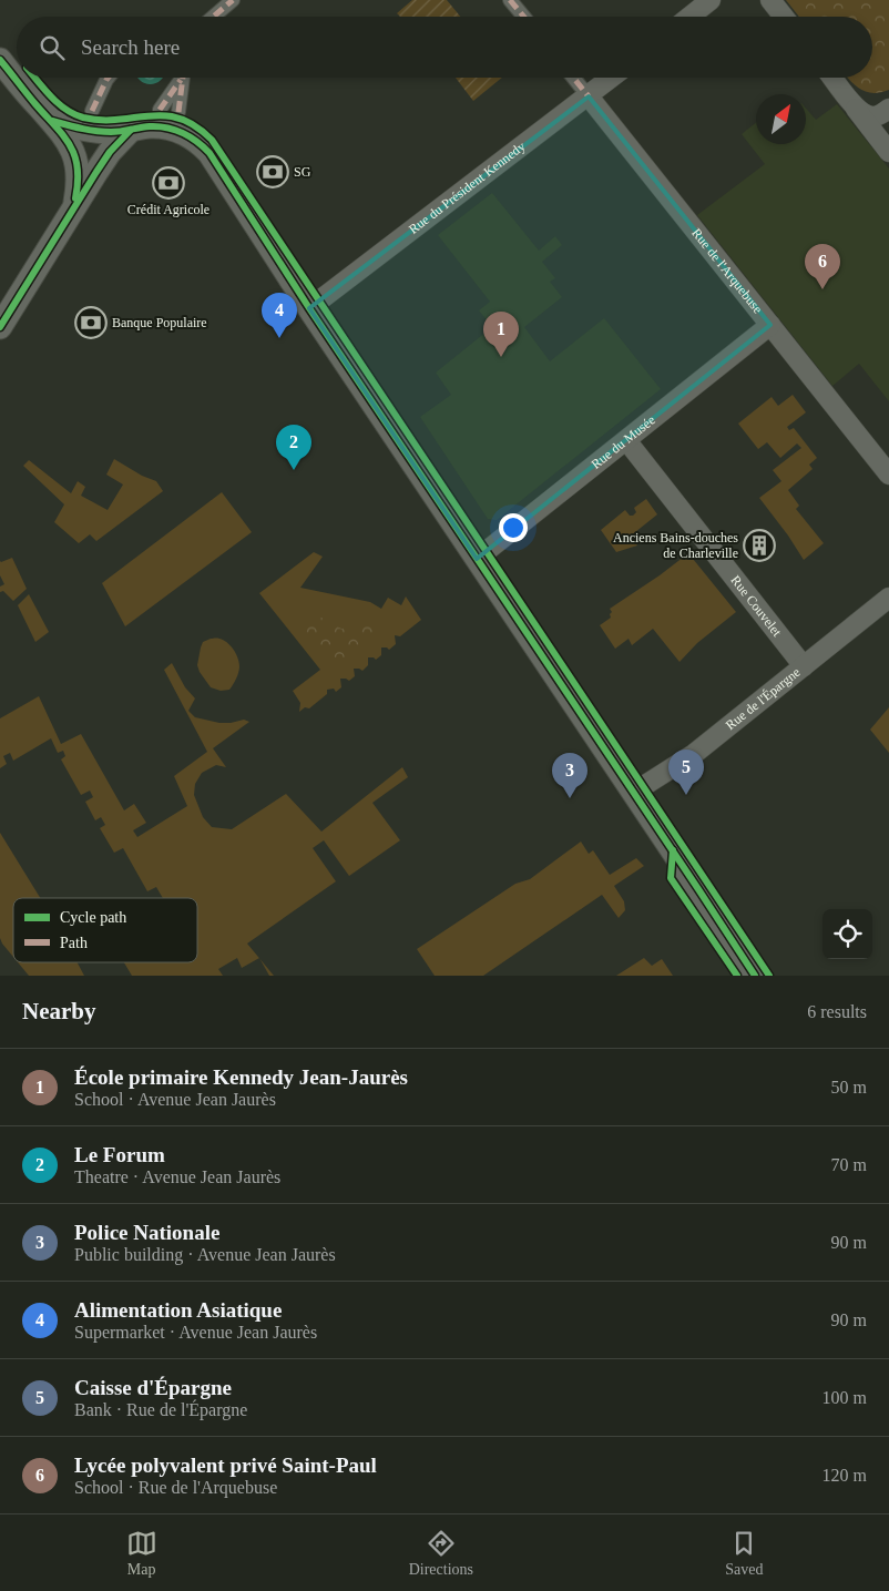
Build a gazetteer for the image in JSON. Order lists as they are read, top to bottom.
{
  "streets": {
    "street": [
      "Rue du Président Kennedy",
      "Rue de l'Arquebuse",
      "Rue du Musée",
      "Rue Couvelet",
      "Rue de l'Épargne"
    ]
  },
  "crossings": [
    ["Rue du Président Kennedy", "Rue de l'Arquebuse"],
    ["Rue de l'Arquebuse", "Rue du Musée"],
    ["Rue du Musée", "Rue Couvelet"],
    ["Rue Couvelet", "Rue de l'Épargne"]
  ],
  "places": {
    "bank": ["SG", "Crédit Agricole", "Banque Populaire"],
    "building": ["Anciens Bains-douches de Charleville"]
  },
  "legend": ["Cycle path", "Path"],
  "north": "top right",
  "page": {
    "search": "Search here",
    "pins": [
      "6",
      "4",
      "1",
      "2",
      "5",
      "3"
    ],
    "heading": ["Nearby", "6 results"],
    "list": [
      {
        "mark": "1",
        "name": "École primaire Kennedy Jean-Jaurès",
        "note": "School · Avenue Jean Jaurès",
        "value": "50 m"
      },
      {
        "mark": "2",
        "name": "Le Forum",
        "note": "Theatre · Avenue Jean Jaurès",
        "value": "70 m"
      },
      {
        "mark": "3",
        "name": "Police Nationale",
        "note": "Public building · Avenue Jean Jaurès",
        "value": "90 m"
      },
      {
        "mark": "4",
        "name": "Alimentation Asiatique",
        "note": "Supermarket · Avenue Jean Jaurès",
        "value": "90 m"
      },
      {
        "mark": "5",
        "name": "Caisse d'Épargne",
        "note": "Bank · Rue de l'Épargne",
        "value": "100 m"
      },
      {
        "mark": "6",
        "name": "Lycée polyvalent privé Saint-Paul",
        "note": "School · Rue de l'Arquebuse",
        "value": "120 m"
      }
    ],
    "nav": ["Map", "Directions", "Saved"]
  }
}
